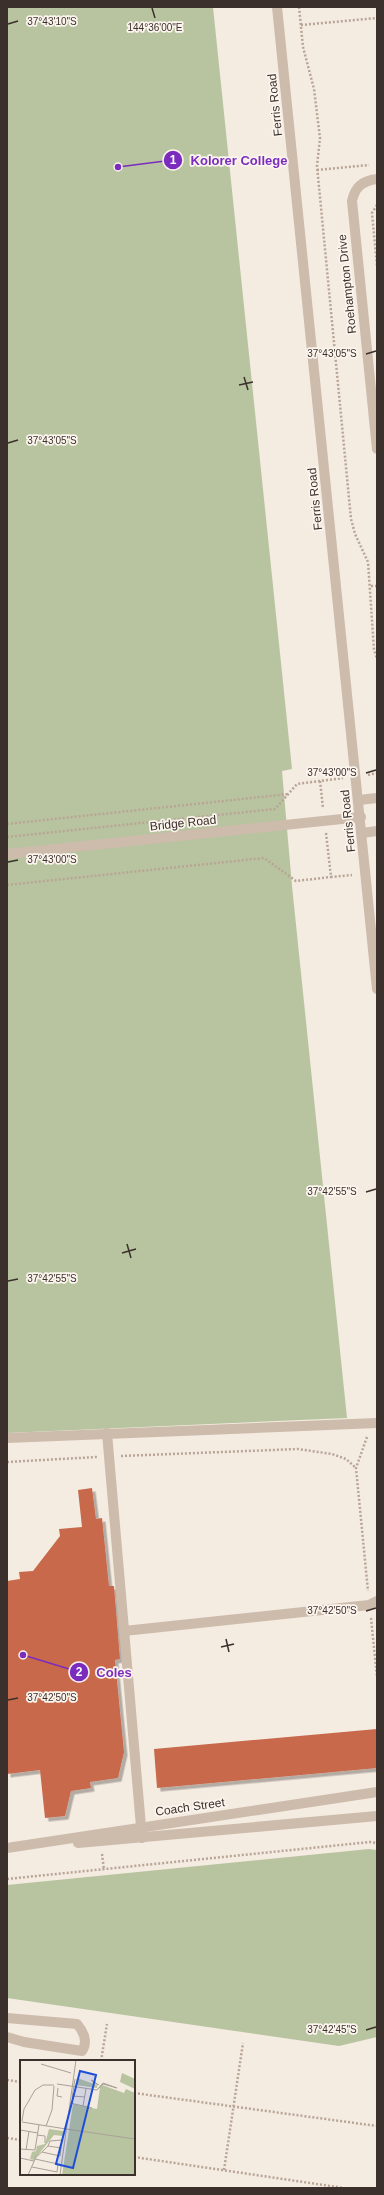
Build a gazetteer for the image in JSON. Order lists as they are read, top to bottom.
{
  "streets": {
    "street": [
      "Ferris Road",
      "Roehampton Drive",
      "Bridge Road",
      "Coach Street"
    ]
  },
  "crossings": [
    ["Ferris Road", "Bridge Road"]
  ],
  "places": ["Kolorer College", "Coles"],
  "coordinates": [
    "37°43'10\"S",
    "144°36'00\"E",
    "37°43'05\"S",
    "37°43'00\"S",
    "37°42'55\"S",
    "37°42'50\"S",
    "37°42'45\"S"
  ]
}
